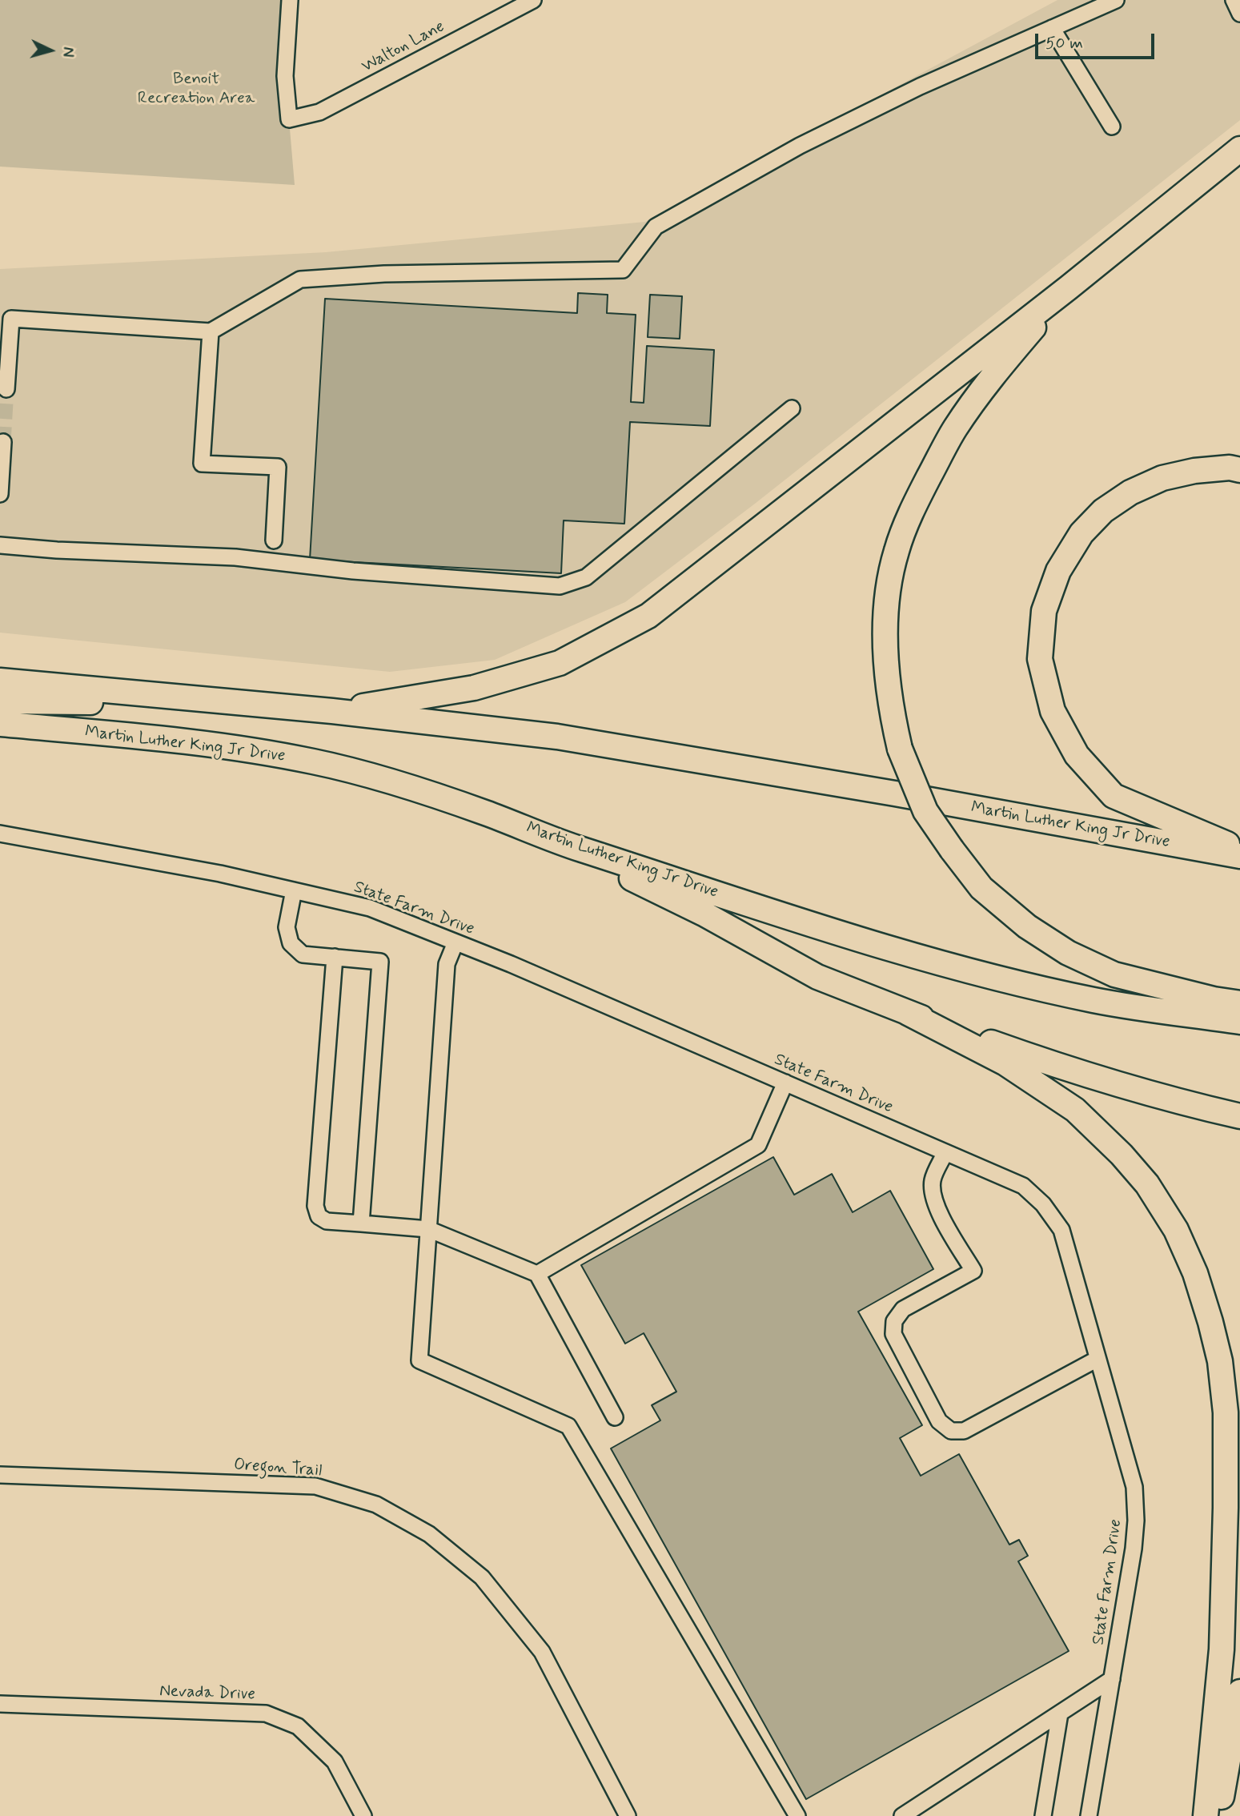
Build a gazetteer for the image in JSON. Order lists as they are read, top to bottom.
{
  "streets": {
    "highway": ["Martin Luther King Jr Drive"],
    "street": [
      "Walton Lane",
      "State Farm Drive",
      "Oregon Trail",
      "Nevada Drive"
    ]
  },
  "parks": ["Benoit Recreation Area"],
  "scale_bar": "50 m",
  "north": "right"
}
